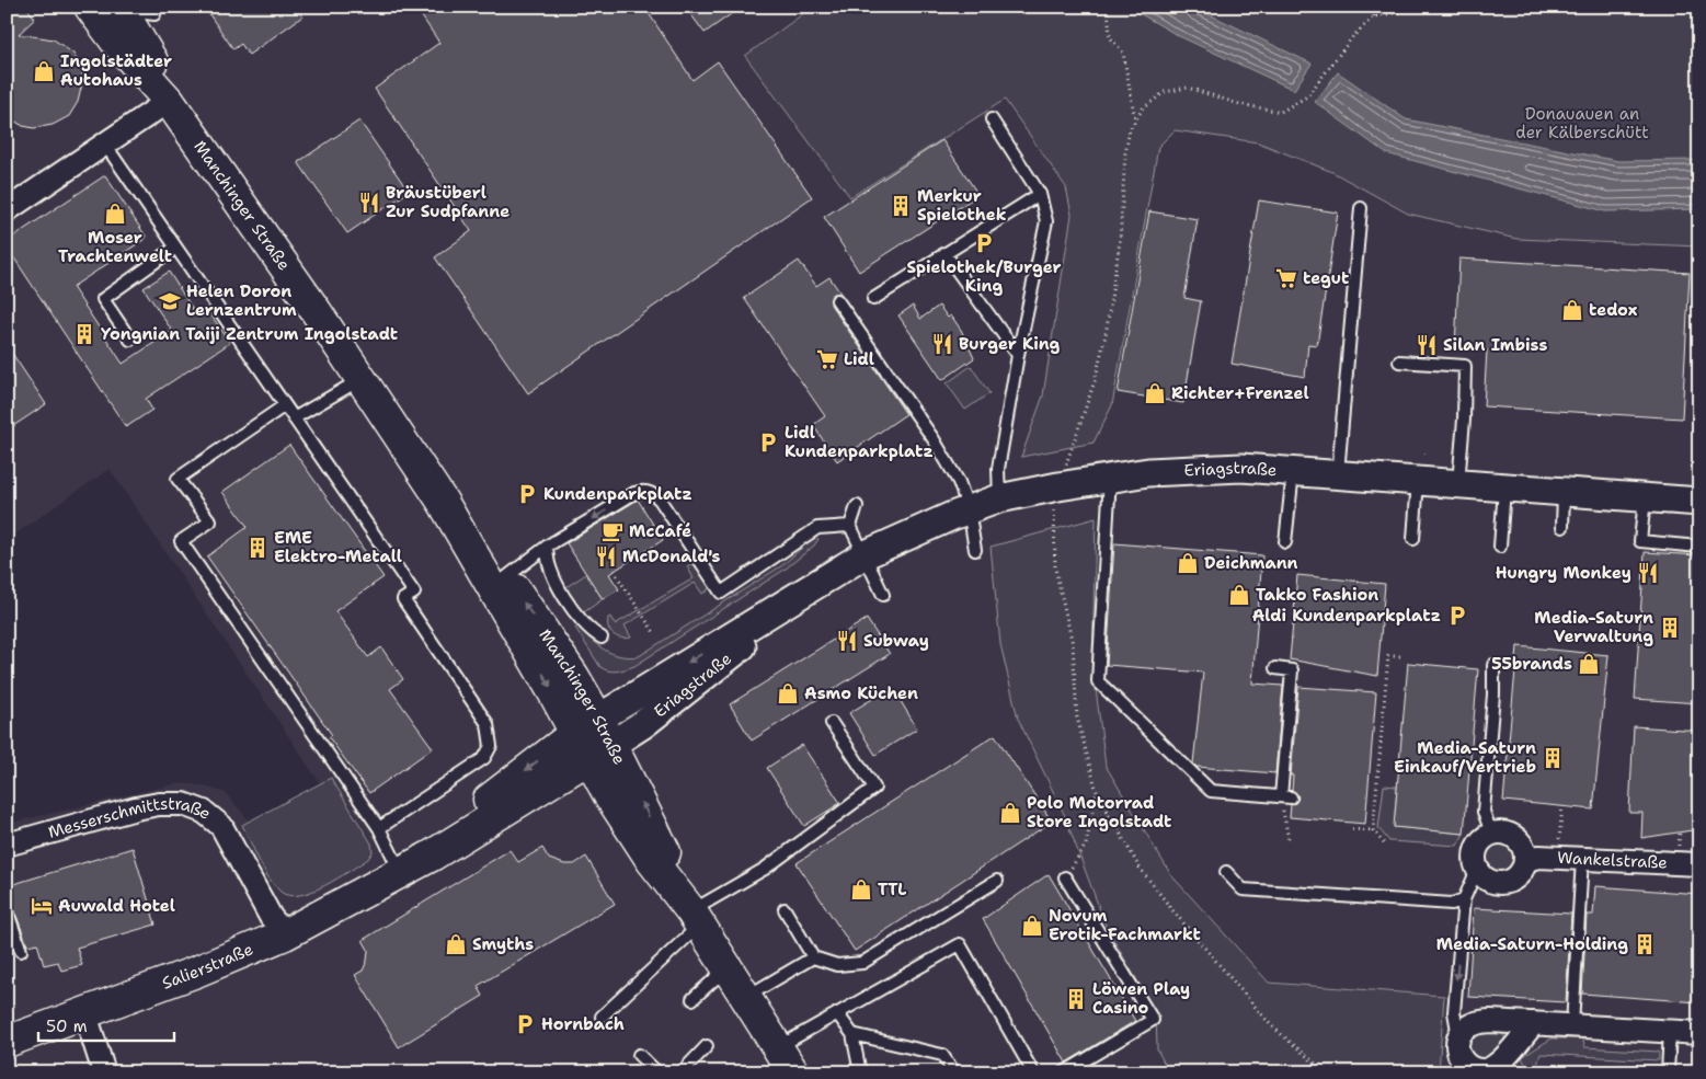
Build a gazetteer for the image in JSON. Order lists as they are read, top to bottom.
{
  "streets": {
    "main road": ["Manchinger Straße", "Salierstraße"],
    "street": ["Eriagstraße", "Messerschmittstraße", "Wankelstraße"]
  },
  "crossings": [
    ["Manchinger Straße", "Eriagstraße"],
    ["Manchinger Straße", "Salierstraße"],
    ["Eriagstraße", "Salierstraße"],
    ["Messerschmittstraße", "Salierstraße"]
  ],
  "parks": ["Donauauen an der Kälberschütt"],
  "places": {
    "shop": [
      "Ingolstädter Autohaus",
      "Moser Trachtenwelt",
      "tedox",
      "Richter+Frenzel",
      "Deichmann",
      "Takko Fashion",
      "55brands",
      "Asmo Küchen",
      "Polo Motorrad Store Ingolstadt",
      "TTL",
      "Novum Erotik-Fachmarkt",
      "Smyths"
    ],
    "restaurant": [
      "Bräustüberl Zur Sudpfanne",
      "Burger King",
      "Silan Imbiss",
      "McDonald's",
      "Hungry Monkey",
      "Subway"
    ],
    "building": [
      "Merkur Spielothek",
      "Yongnian Taiji Zentrum Ingolstadt",
      "EME Elektro-Metall",
      "Media-Saturn Verwaltung",
      "Media-Saturn Einkauf/Vertrieb",
      "Media-Saturn-Holding",
      "Löwen Play Casino"
    ],
    "parking": [
      "Spielothek/Burger King",
      "Lidl Kundenparkplatz",
      "Kundenparkplatz",
      "Aldi Kundenparkplatz",
      "Hornbach"
    ],
    "supermarket": ["tegut", "Lidl"],
    "school or university": ["Helen Doron Lernzentrum"],
    "cafe": ["McCafé"],
    "hotel": ["Auwald Hotel"]
  },
  "scale_bar": "50 m"
}
